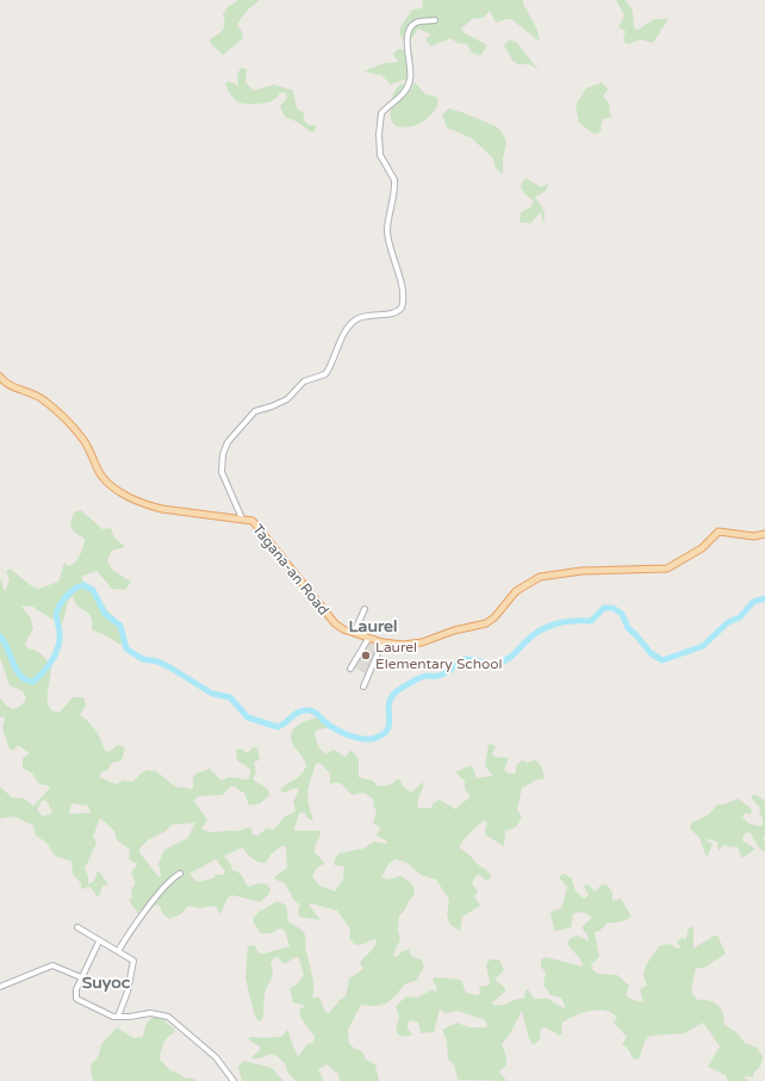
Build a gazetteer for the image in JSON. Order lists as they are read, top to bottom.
{
  "streets": {
    "main road": ["Tagana-an Road"]
  },
  "districts": ["Laurel", "Suyoc"],
  "places": ["Laurel Elementary School"]
}
